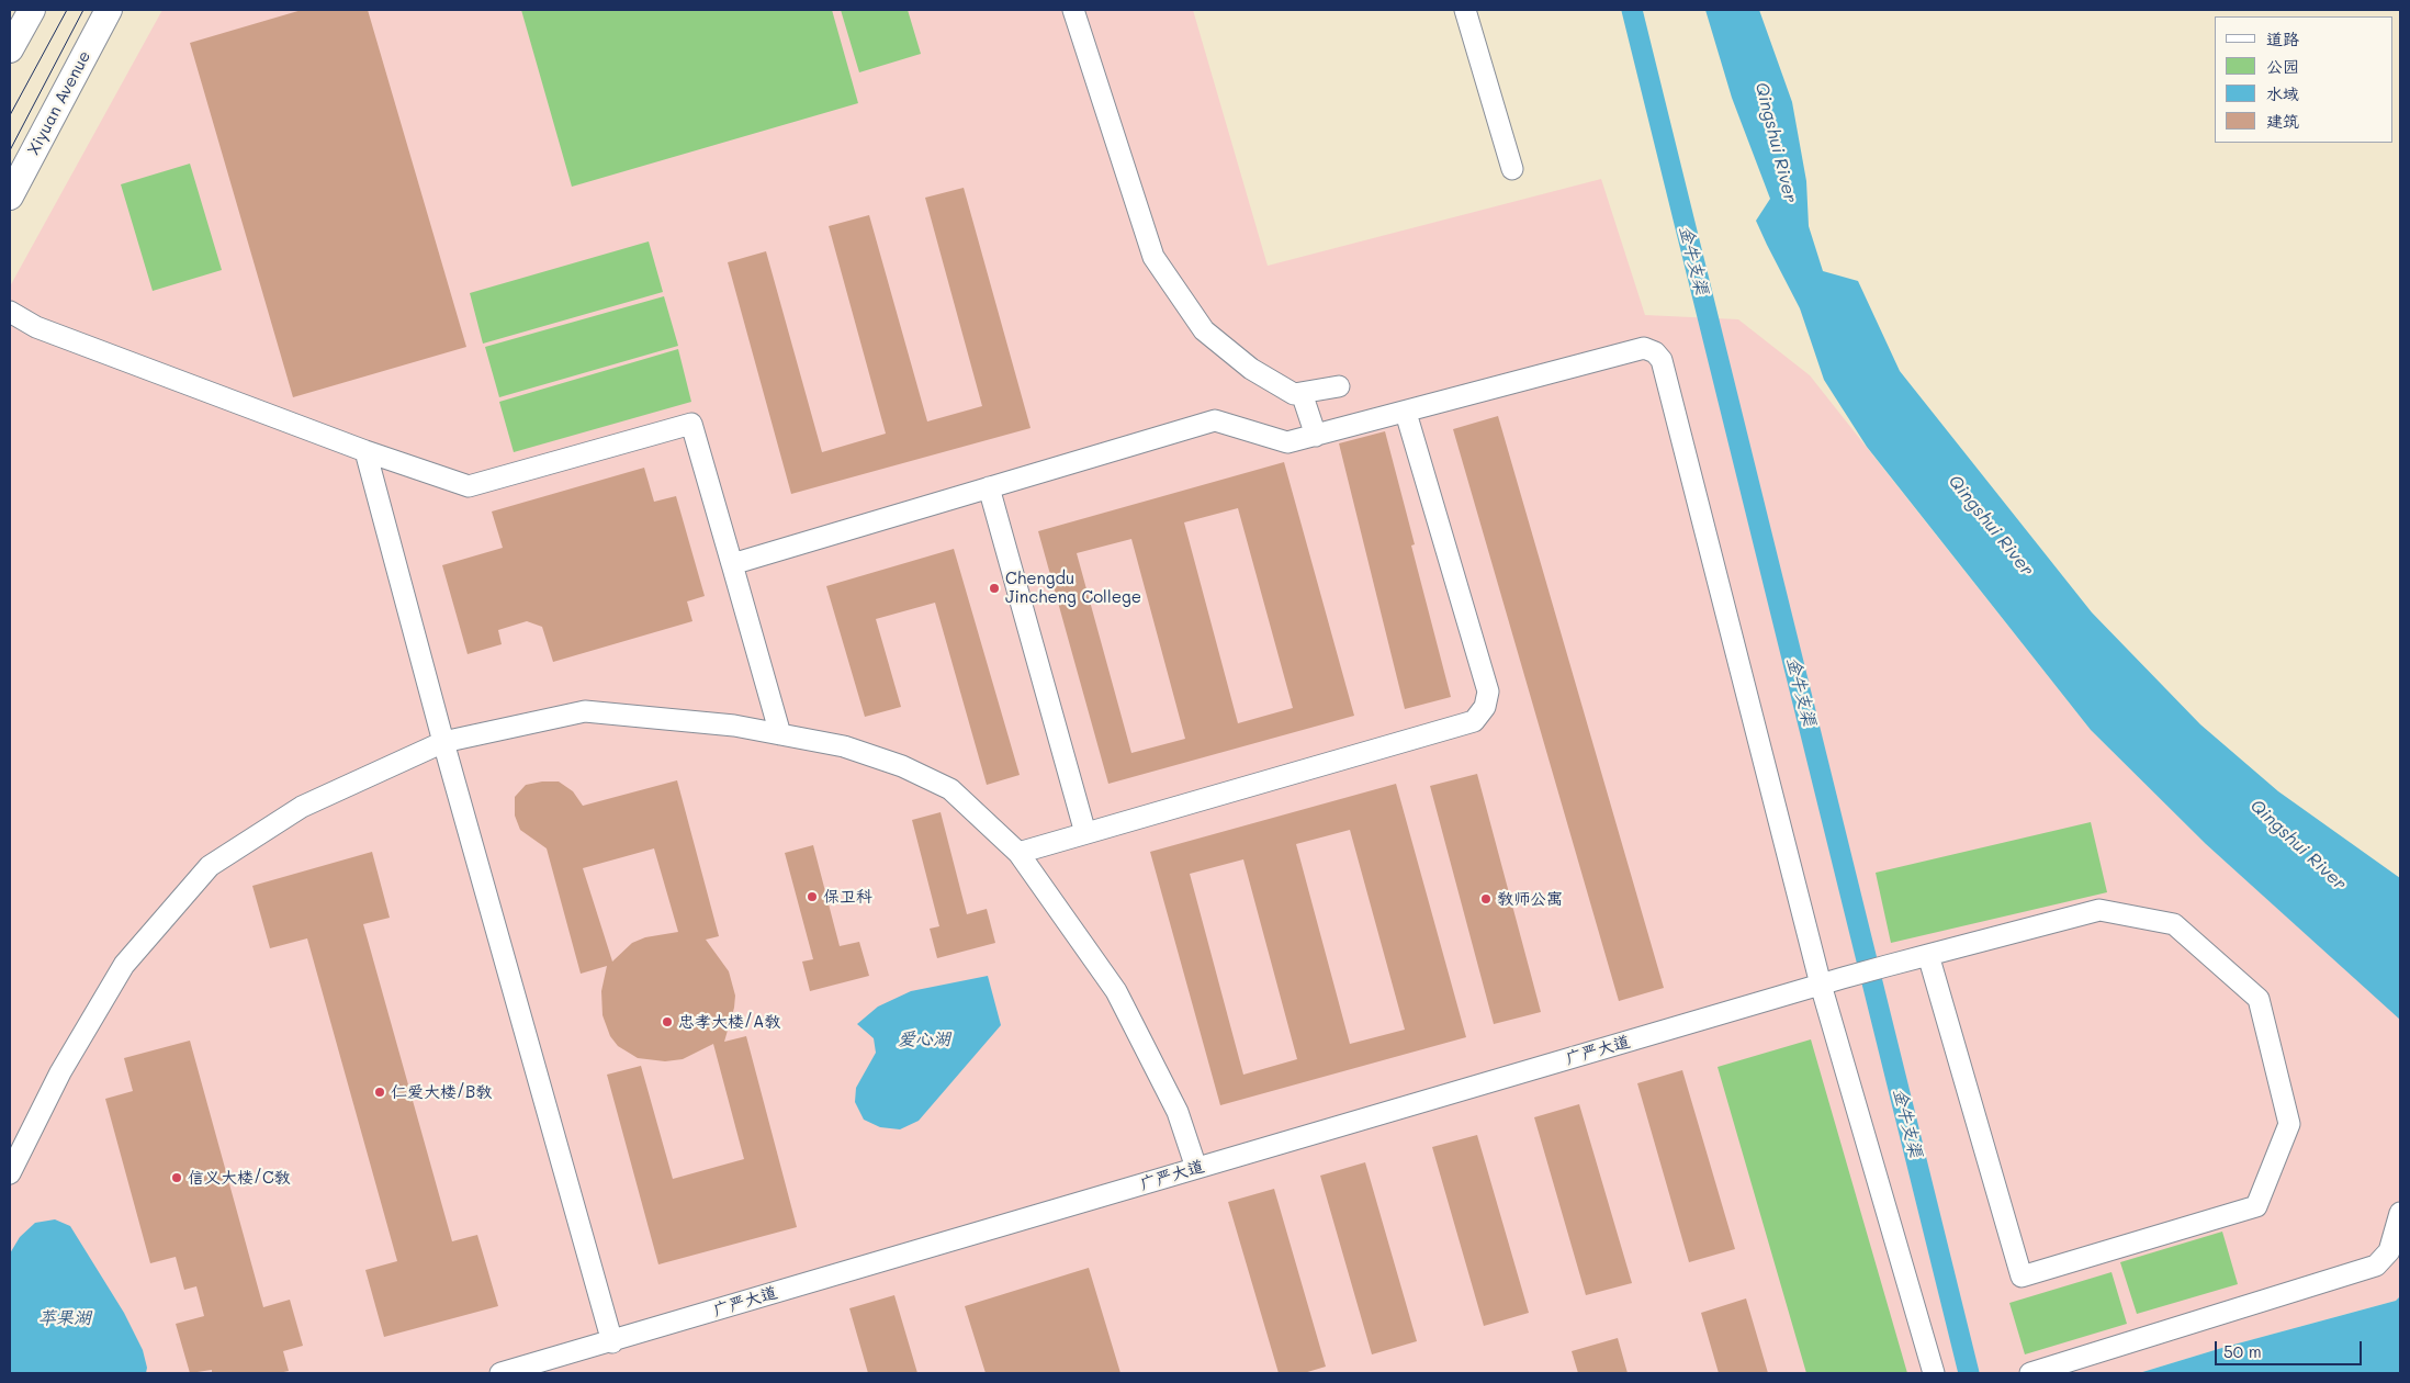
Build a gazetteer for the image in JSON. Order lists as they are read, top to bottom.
{
  "streets": {
    "main road": ["Xiyuan Avenue"],
    "street": ["广严大道"]
  },
  "water": [
    "Qingshui River",
    "金牛支渠",
    "爱心湖",
    "苹果湖"
  ],
  "places": [
    "Chengdu Jincheng College",
    "保卫科",
    "教师公寓",
    "忠孝大楼/A教",
    "仁爱大楼/B教",
    "信义大楼/C教"
  ],
  "legend": [
    "道路",
    "公园",
    "水域",
    "建筑"
  ],
  "scale_bar": "50 m"
}
